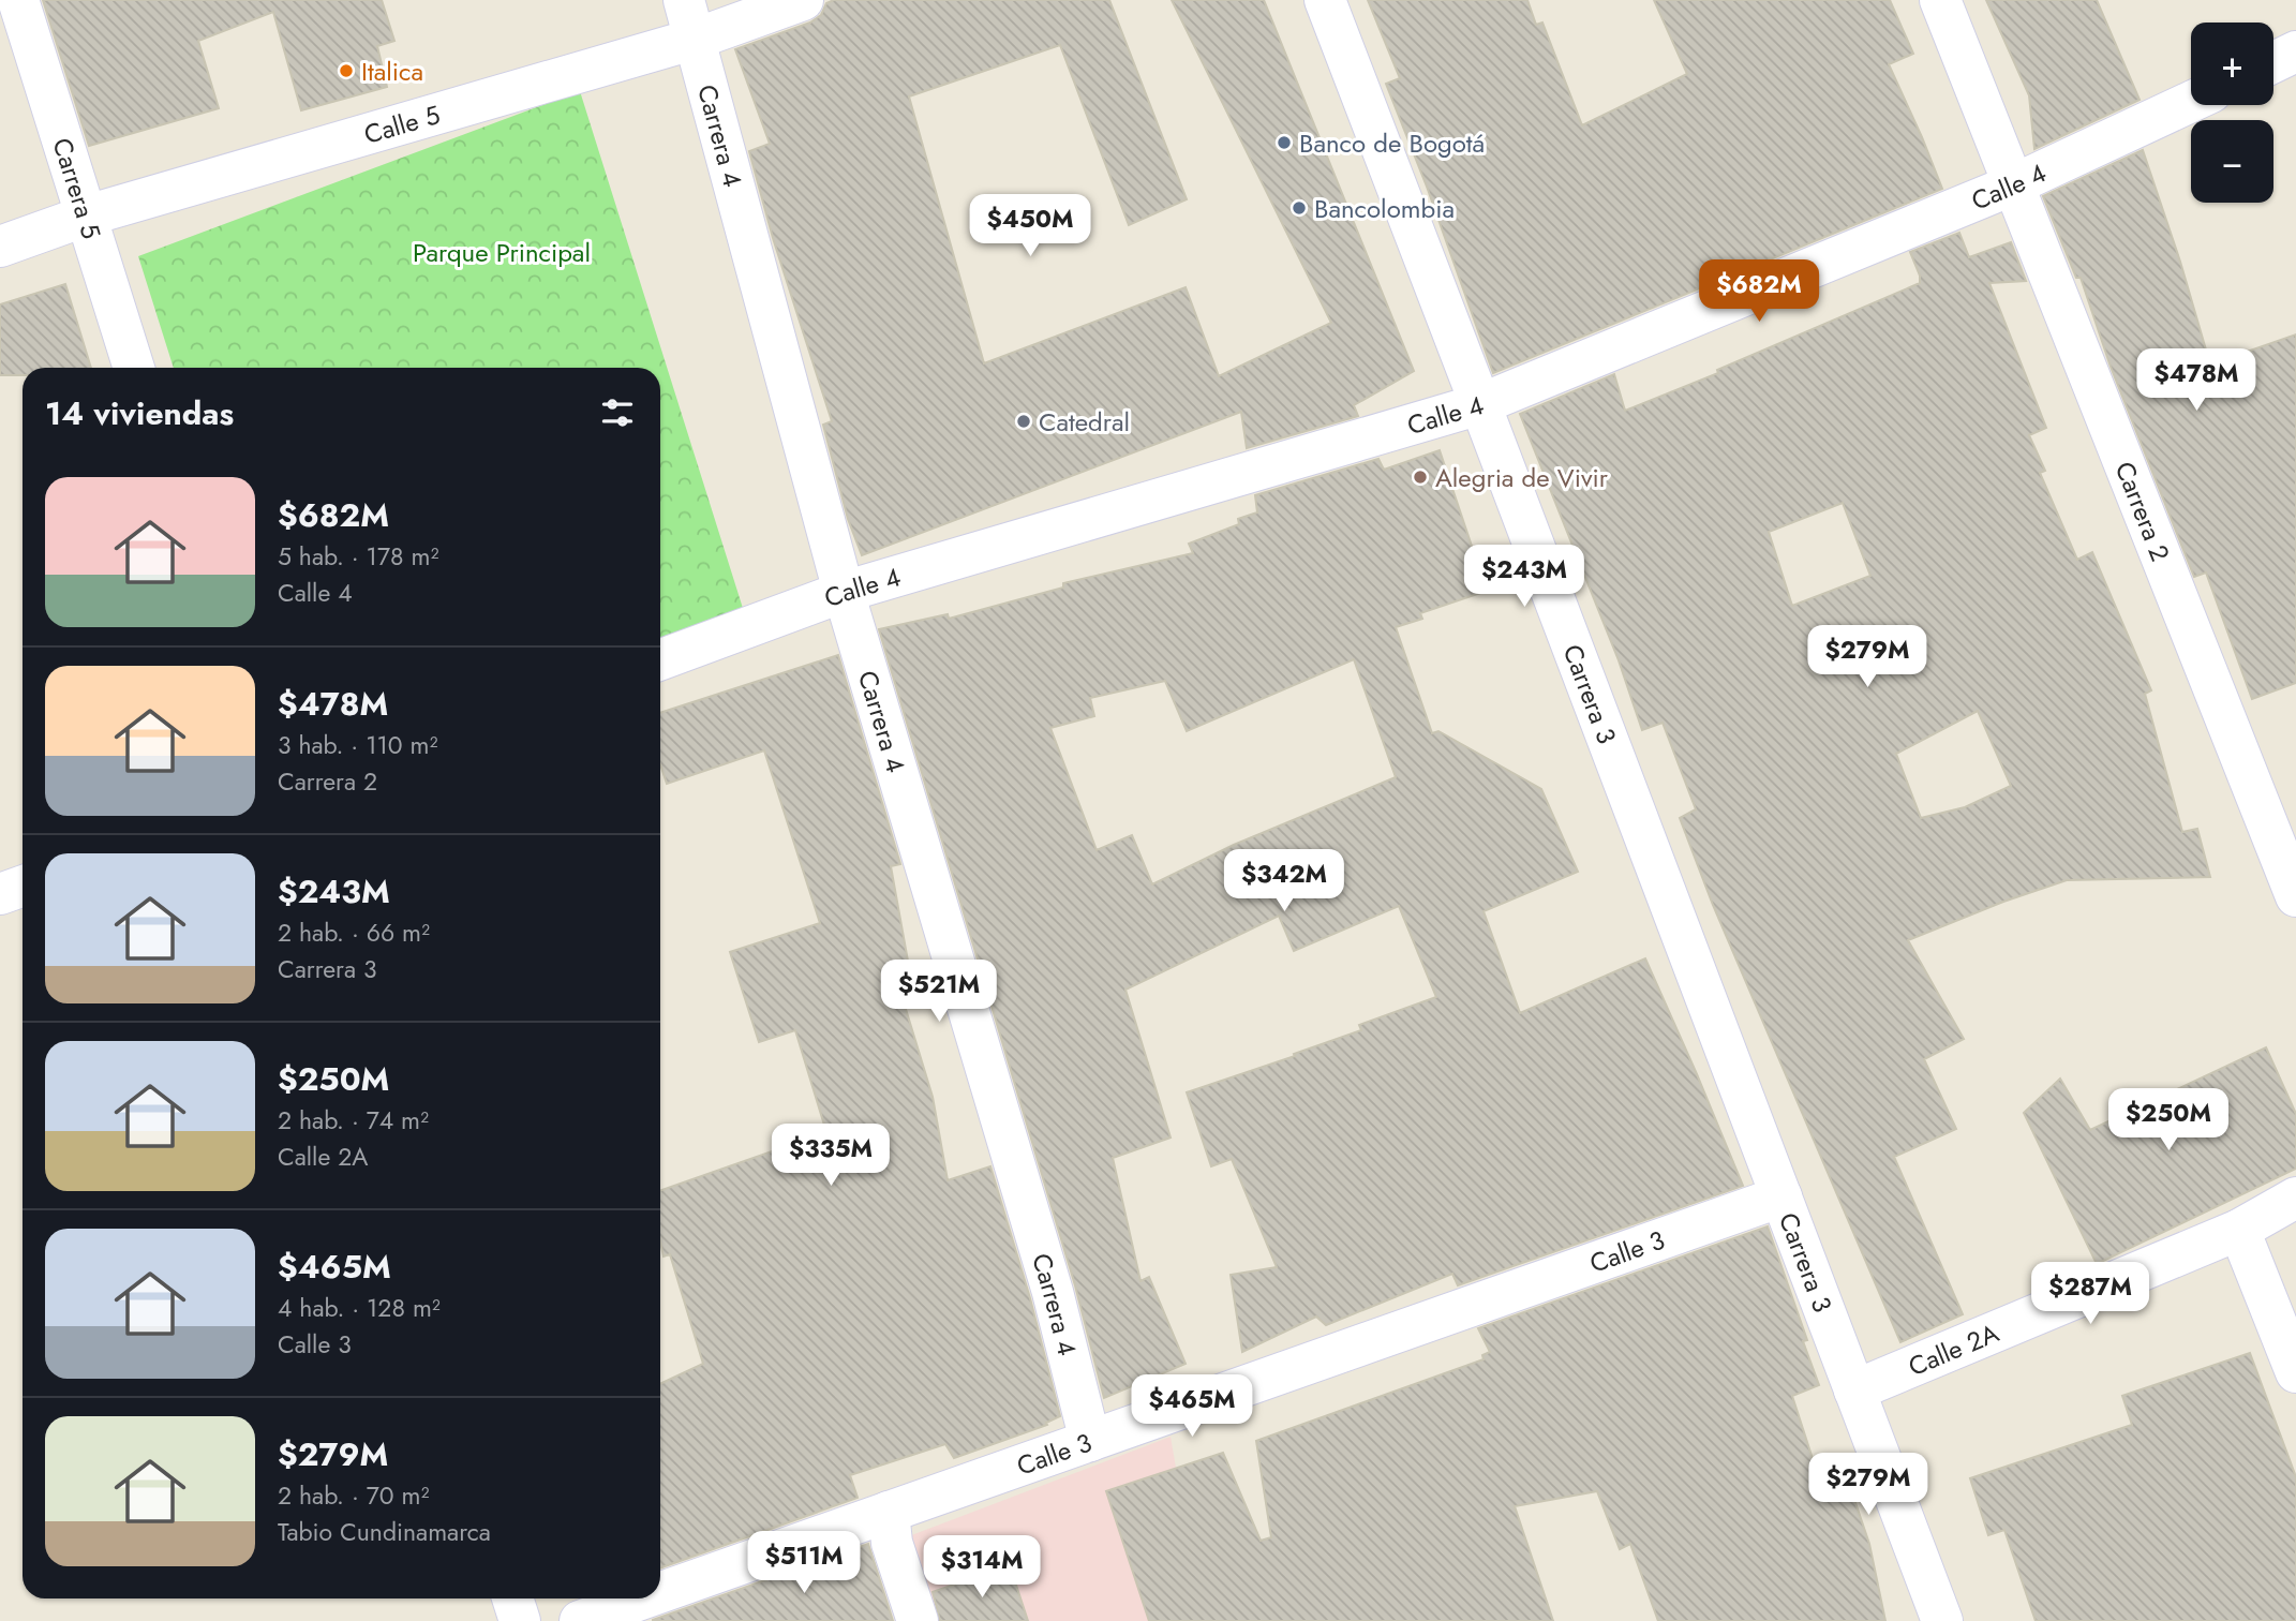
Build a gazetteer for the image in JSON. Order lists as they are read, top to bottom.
{
  "streets": {
    "street": [
      "Calle 5",
      "Carrera 4",
      "Calle 4",
      "Carrera 5",
      "Carrera 2",
      "Carrera 3",
      "Calle 3",
      "Calle 2A"
    ]
  },
  "crossings": [
    ["Calle 5", "Carrera 4"],
    ["Calle 5", "Carrera 5"],
    ["Carrera 4", "Calle 4"],
    ["Carrera 4", "Calle 3"],
    ["Calle 4", "Carrera 2"],
    ["Calle 4", "Carrera 3"],
    ["Carrera 3", "Calle 3"],
    ["Carrera 3", "Calle 2A"]
  ],
  "parks": ["Parque Principal"],
  "places": [
    "Italica",
    "Banco de Bogotá",
    "Bancolombia",
    "Catedral",
    "Alegria de Vivir"
  ],
  "page": {
    "map_buttons": ["+", "−"],
    "price": [
      "$450M",
      "$682M",
      "$478M",
      "$243M",
      "$279M",
      "$342M",
      "$521M",
      "$250M",
      "$335M",
      "$287M",
      "$465M",
      "$279M",
      "$511M",
      "$314M"
    ],
    "heading": "14 viviendas",
    "list": [
      {
        "name": "$682M",
        "note": "5 hab. · 178 m² · Calle 4"
      },
      {
        "name": "$478M",
        "note": "3 hab. · 110 m² · Carrera 2"
      },
      {
        "name": "$243M",
        "note": "2 hab. · 66 m² · Carrera 3"
      },
      {
        "name": "$250M",
        "note": "2 hab. · 74 m² · Calle 2A"
      },
      {
        "name": "$465M",
        "note": "4 hab. · 128 m² · Calle 3"
      },
      {
        "name": "$279M",
        "note": "2 hab. · 70 m² · Tabio Cundinamarca"
      }
    ]
  }
}
